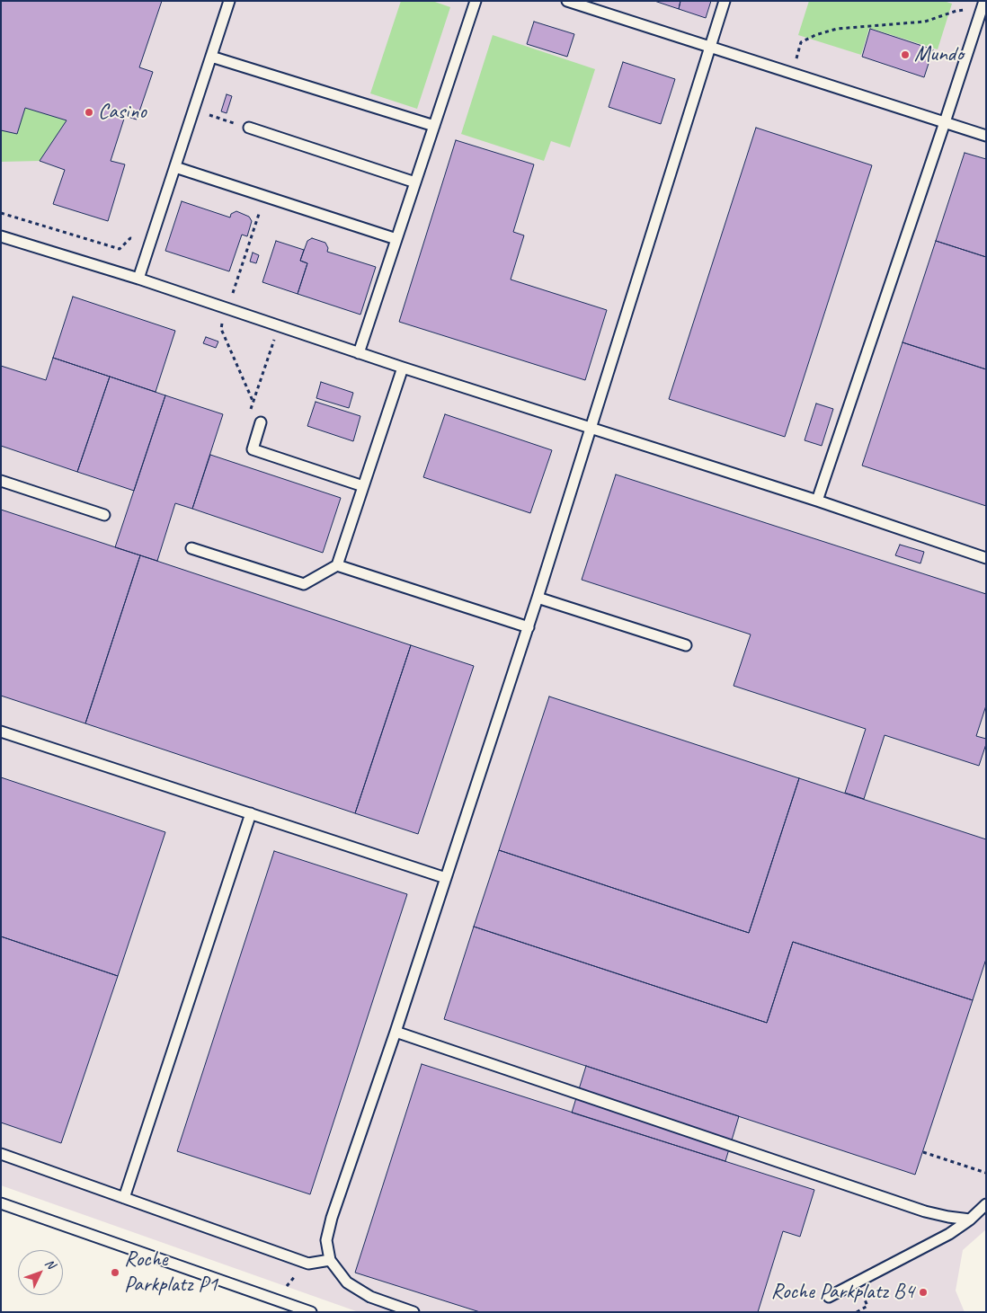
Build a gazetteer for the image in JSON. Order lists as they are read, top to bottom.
{
  "places": [
    "Mundo",
    "Casino",
    "Roche Parkplatz P1",
    "Roche Parkplatz B4"
  ],
  "north": "top right"
}
